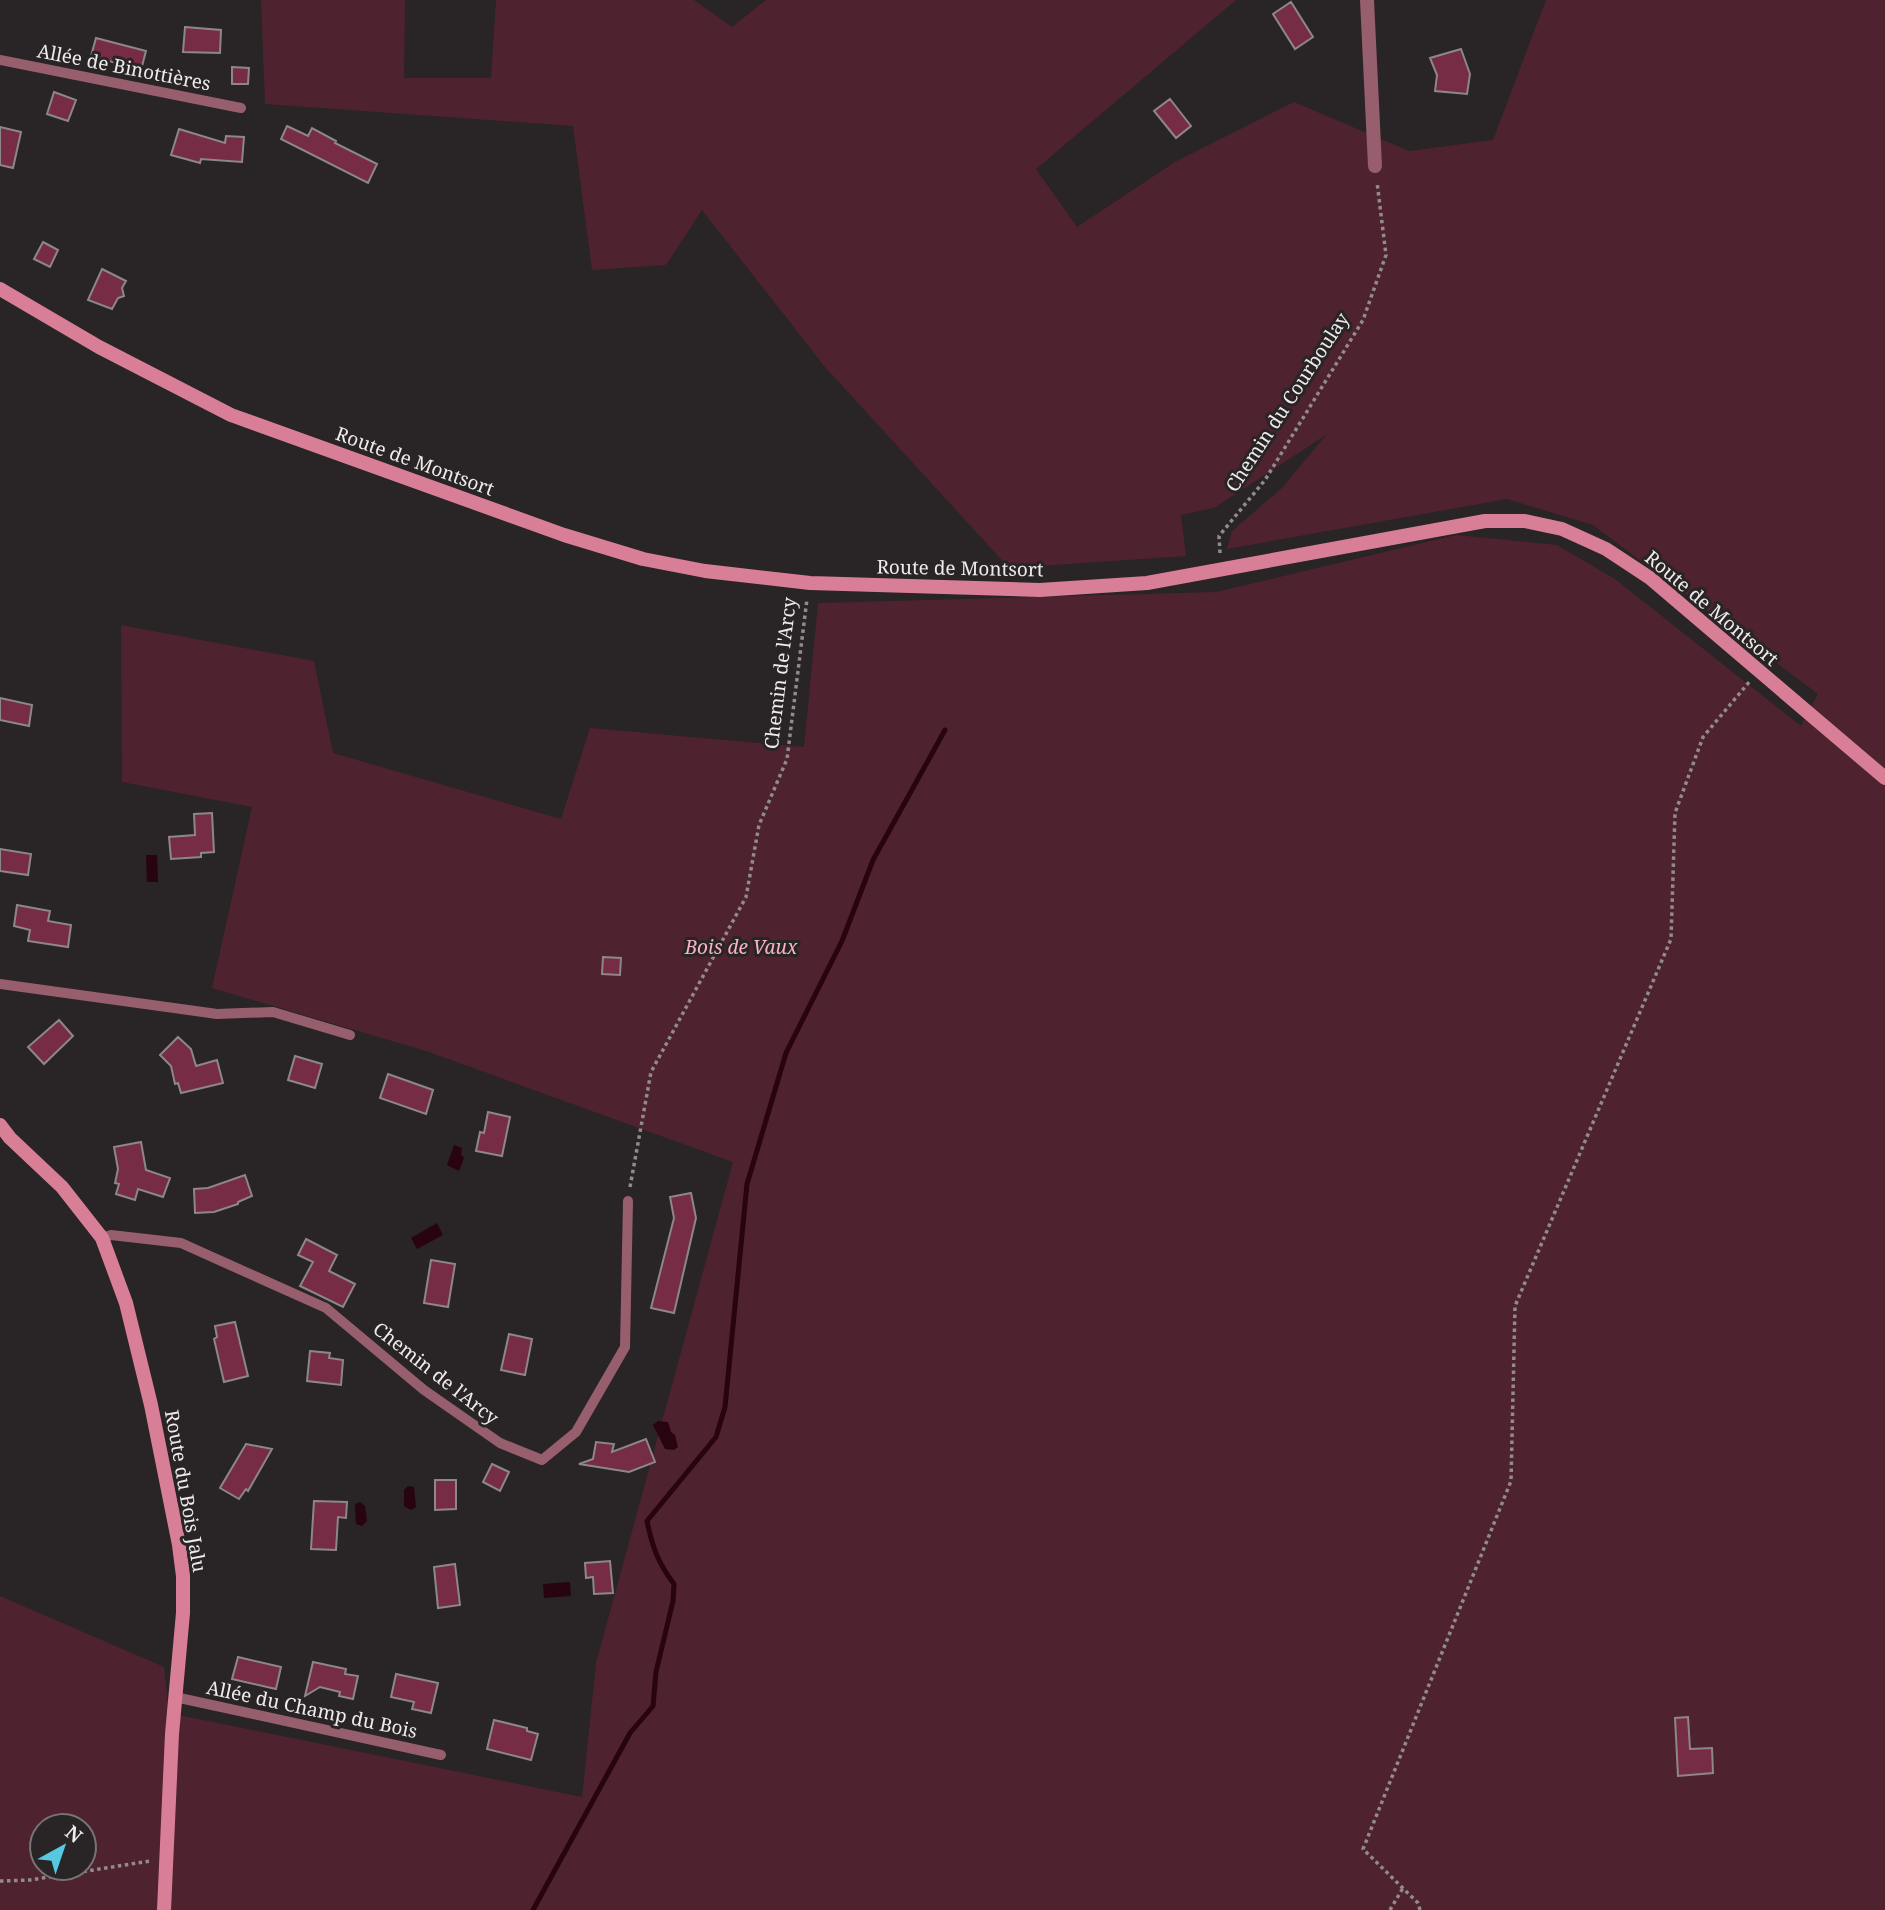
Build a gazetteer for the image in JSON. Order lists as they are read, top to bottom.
{
  "streets": {
    "street": ["Route de Montsort", "Route du Bois Jalu"],
    "lane": ["Allée de Binottières", "Chemin de l'Arcy", "Allée du Champ du Bois"],
    "path": ["Chemin du Courboulay"]
  },
  "crossings": [
    ["Chemin du Courboulay", "Route de Montsort"],
    ["Route de Montsort", "Chemin de l'Arcy"],
    ["Chemin de l'Arcy", "Route du Bois Jalu"],
    ["Route du Bois Jalu", "Allée du Champ du Bois"]
  ],
  "parks": ["Bois de Vaux"],
  "north": "top right"
}
